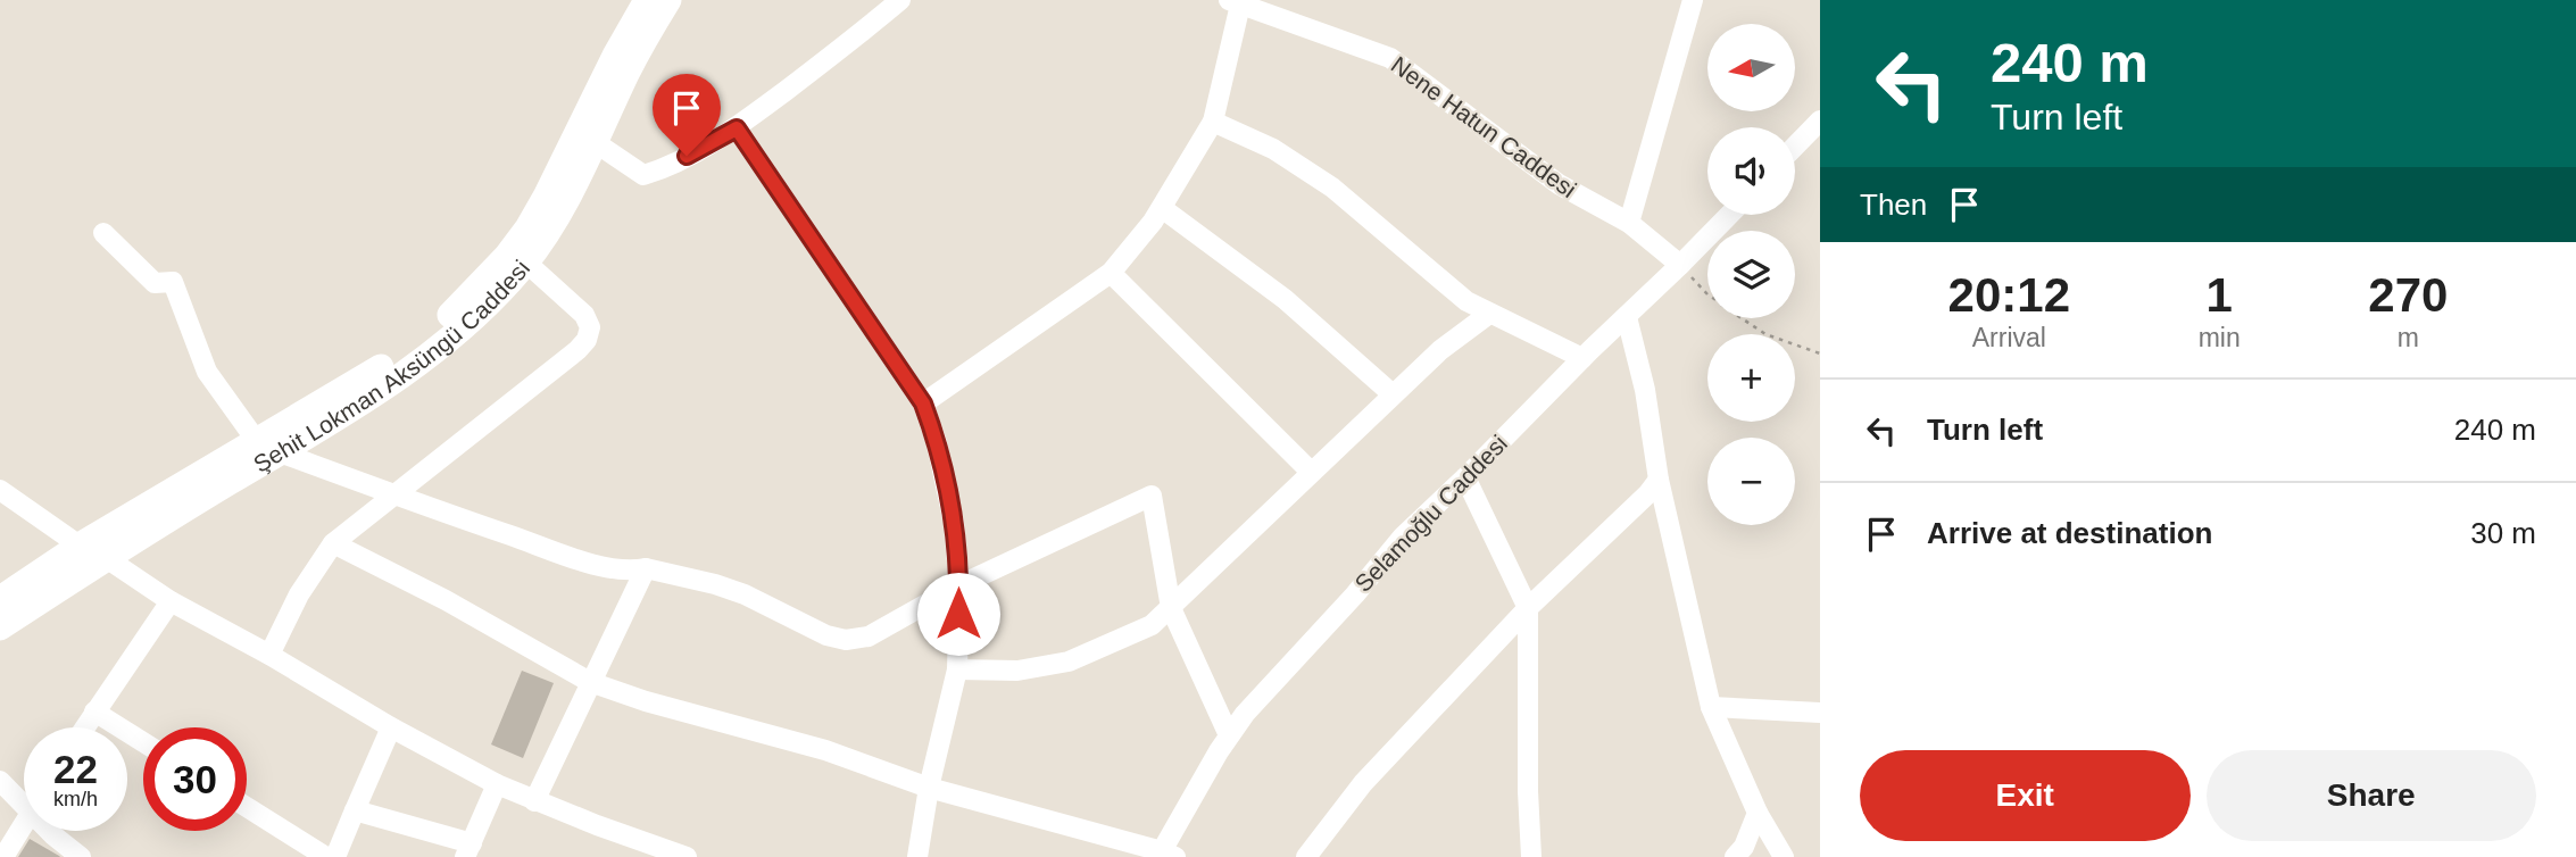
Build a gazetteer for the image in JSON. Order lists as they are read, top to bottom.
{
  "streets": {
    "main road": ["Şehit Lokman Aksüngü Caddesi"],
    "street": ["Nene Hatun Caddesi", "Selamoğlu Caddesi"]
  },
  "crossings": [
    ["Nene Hatun Caddesi", "Selamoğlu Caddesi"]
  ],
  "north": "left",
  "page": {
    "turn": ["240 m", "Turn left"],
    "map_buttons": ["+", "−"],
    "then": "Then",
    "eta": [
      "20:12",
      "Arrival",
      "1",
      "min",
      "270",
      "m"
    ],
    "list": [
      {
        "name": "Turn left",
        "value": "240 m"
      },
      {
        "name": "Arrive at destination",
        "value": "30 m"
      }
    ],
    "speed": "22 km/h",
    "limit": "30",
    "buttons": ["Exit", "Share"]
  }
}
